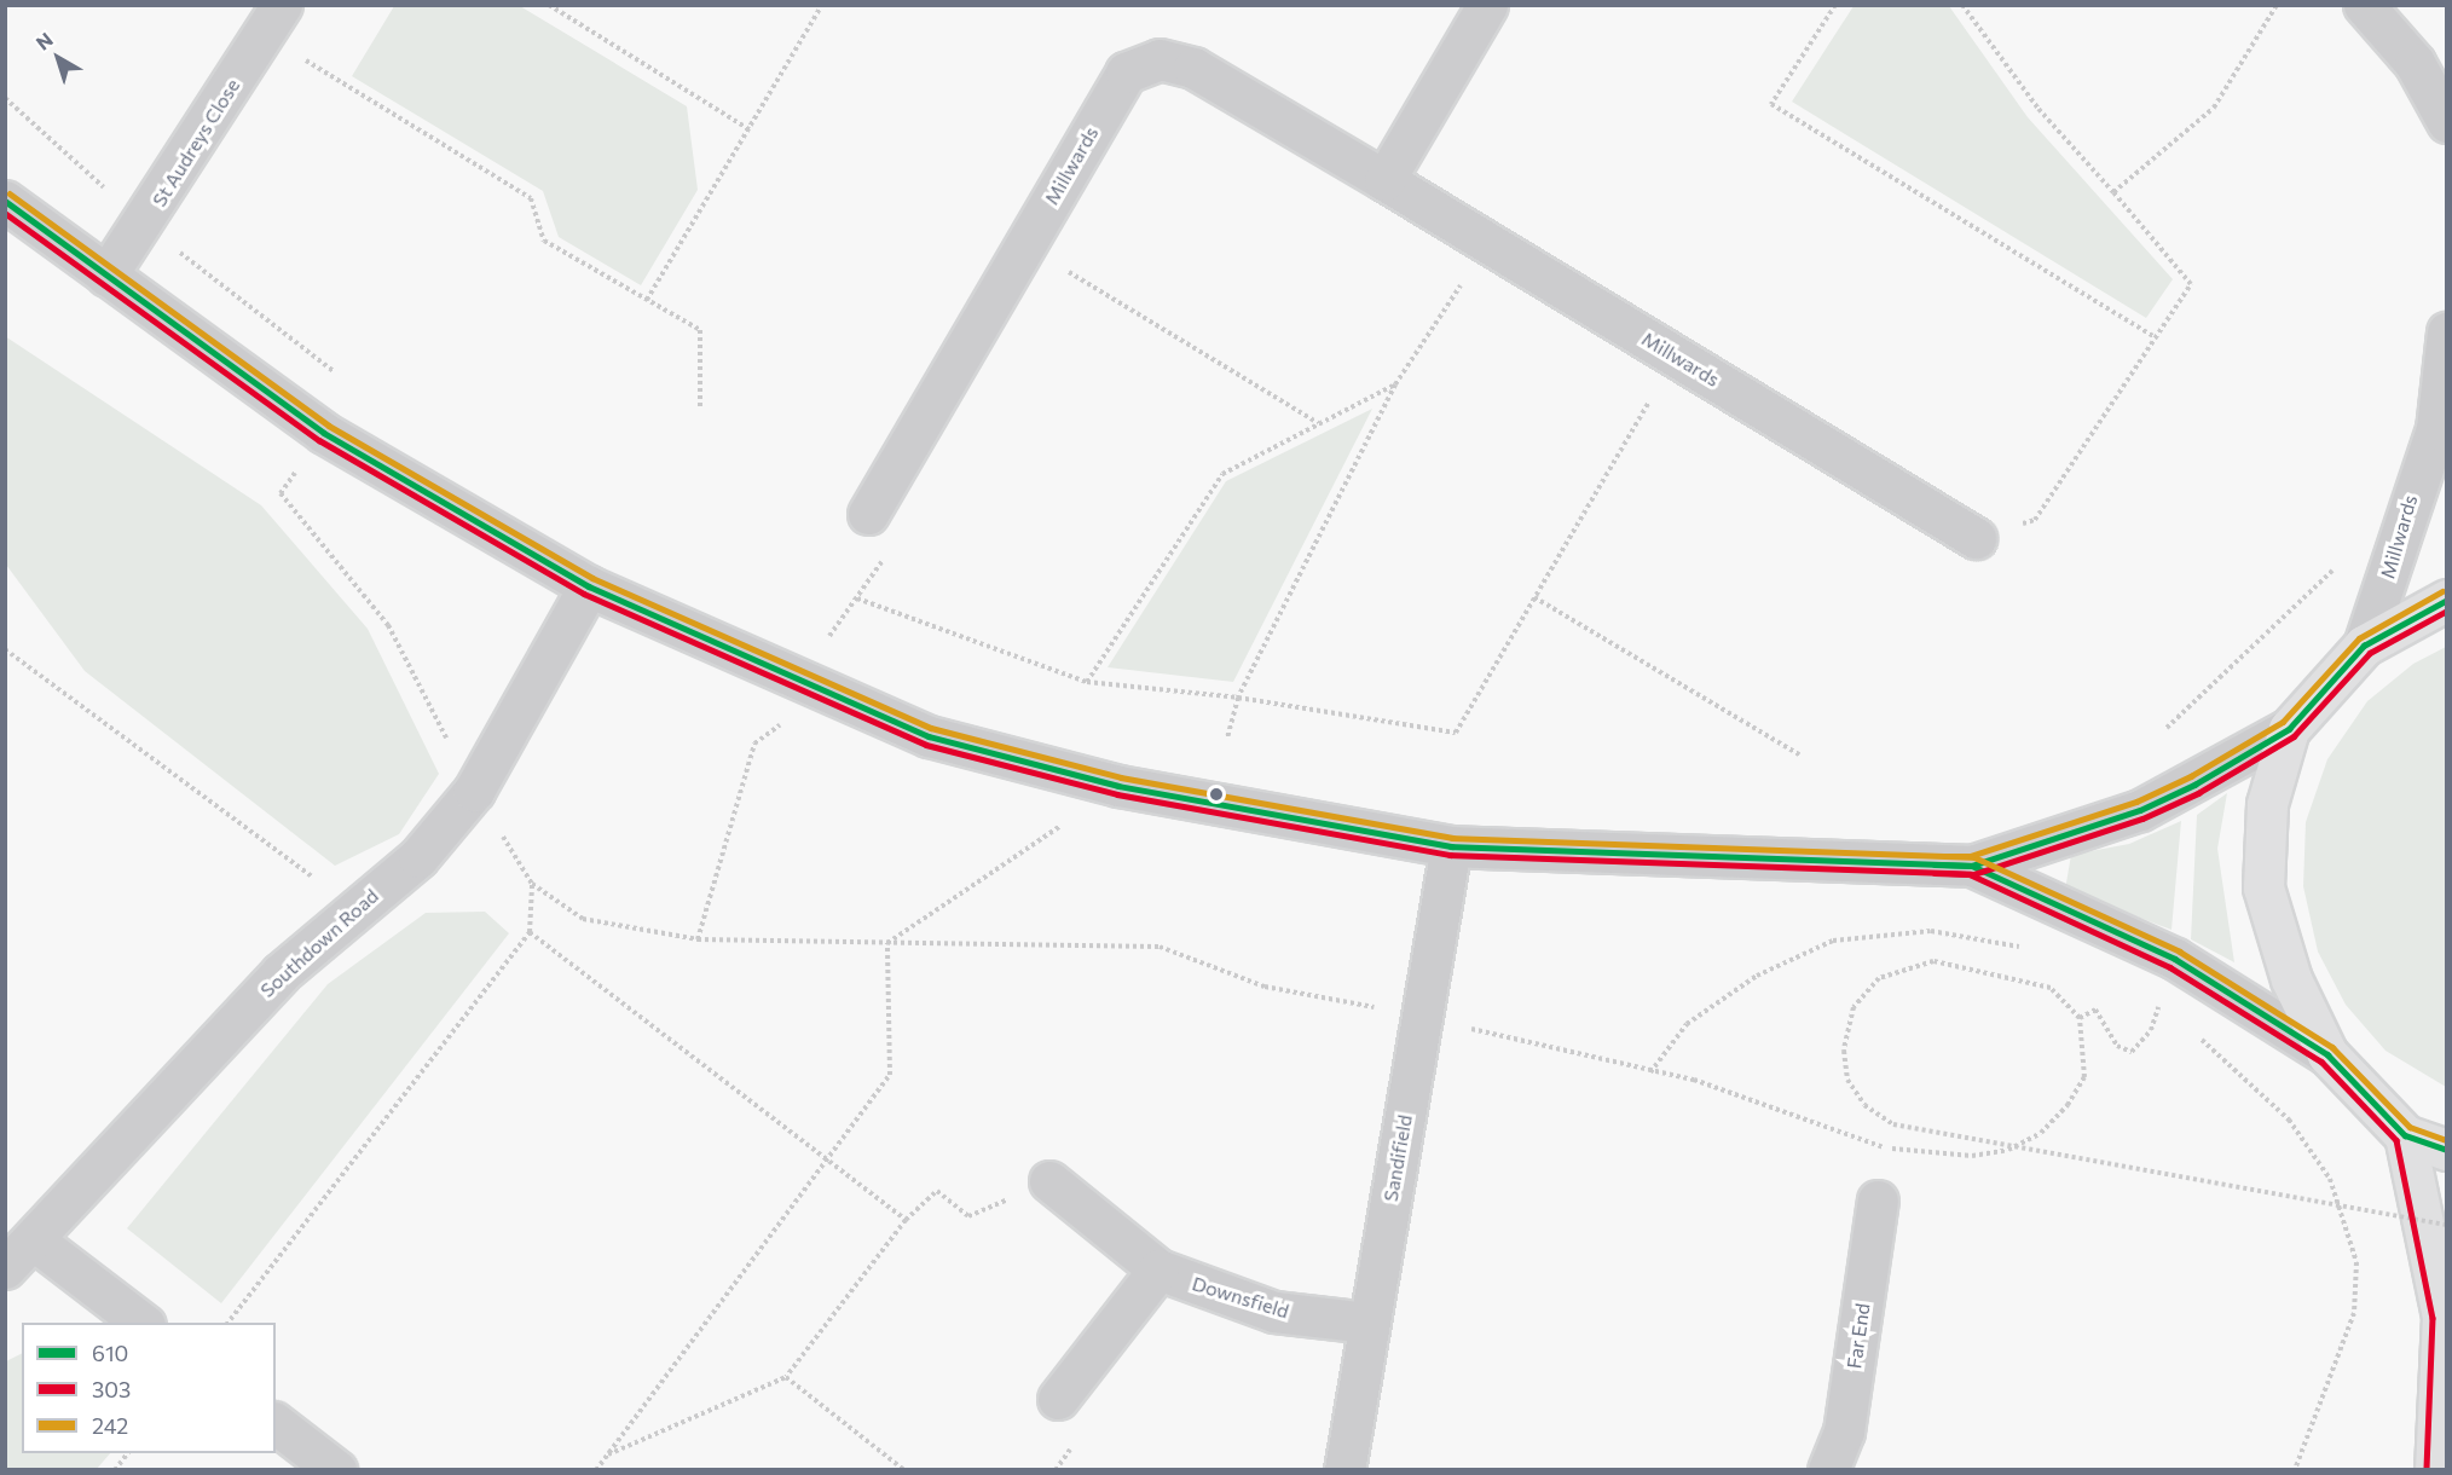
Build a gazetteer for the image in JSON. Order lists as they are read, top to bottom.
{
  "streets": {
    "street": [
      "St Audreys Close",
      "Millwards",
      "Southdown Road",
      "Sandifield",
      "Downsfield",
      "Far End"
    ]
  },
  "crossings": [
    ["Sandifield", "Downsfield"]
  ],
  "lines": ["transit line 242", "transit line 610", "transit line 303"],
  "legend": ["610", "303", "242"],
  "north": "top left"
}
